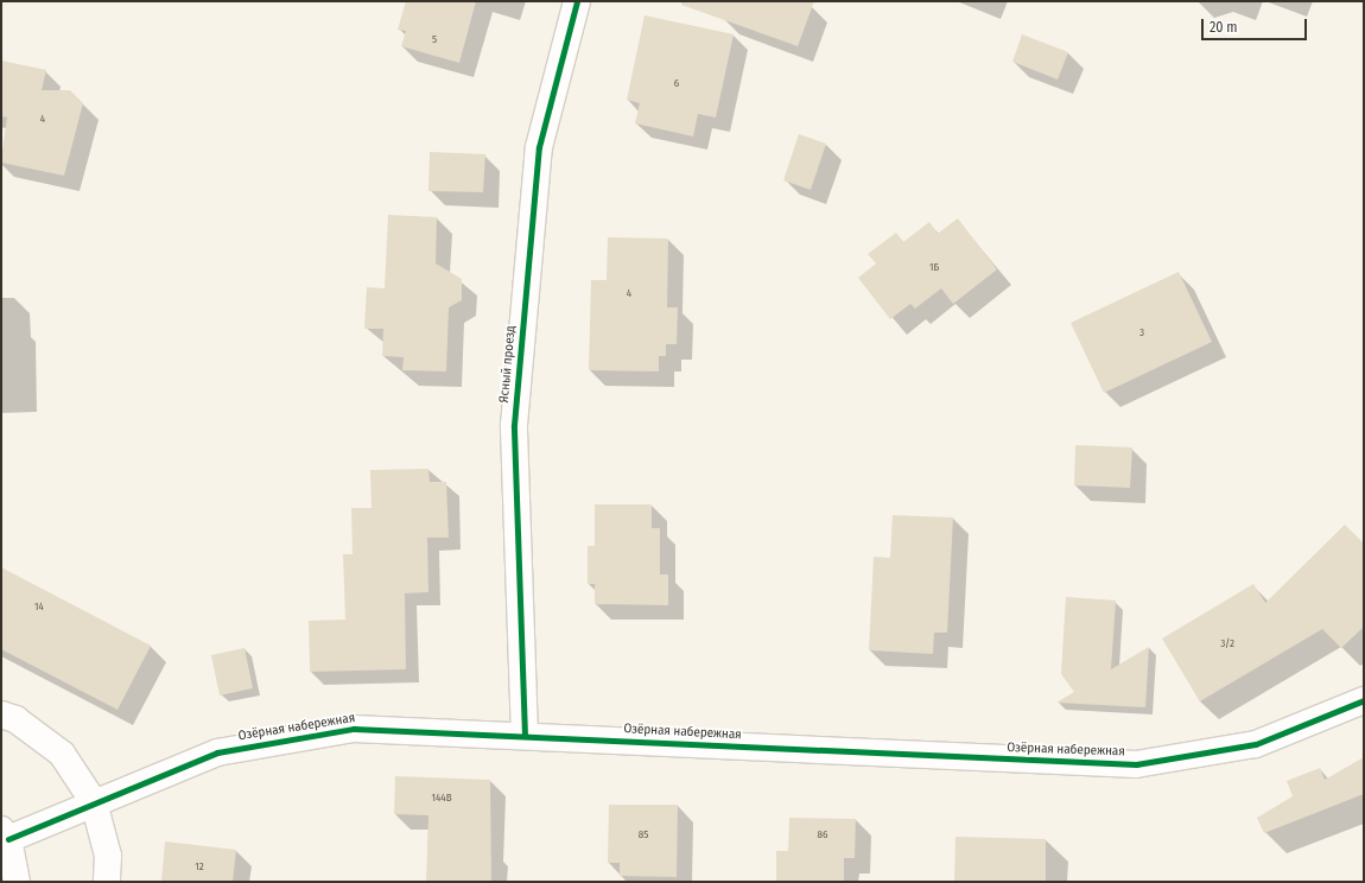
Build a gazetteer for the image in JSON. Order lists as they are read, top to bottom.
{
  "streets": {
    "street": ["Ясный проезд", "Озёрная набережная"]
  },
  "crossings": [
    ["Ясный проезд", "Озёрная набережная"]
  ],
  "house_numbers": [
    "5",
    "6",
    "4",
    "1Б",
    "4",
    "3",
    "14",
    "3/2",
    "144В",
    "85",
    "86",
    "12"
  ],
  "scale_bar": "20 m"
}
